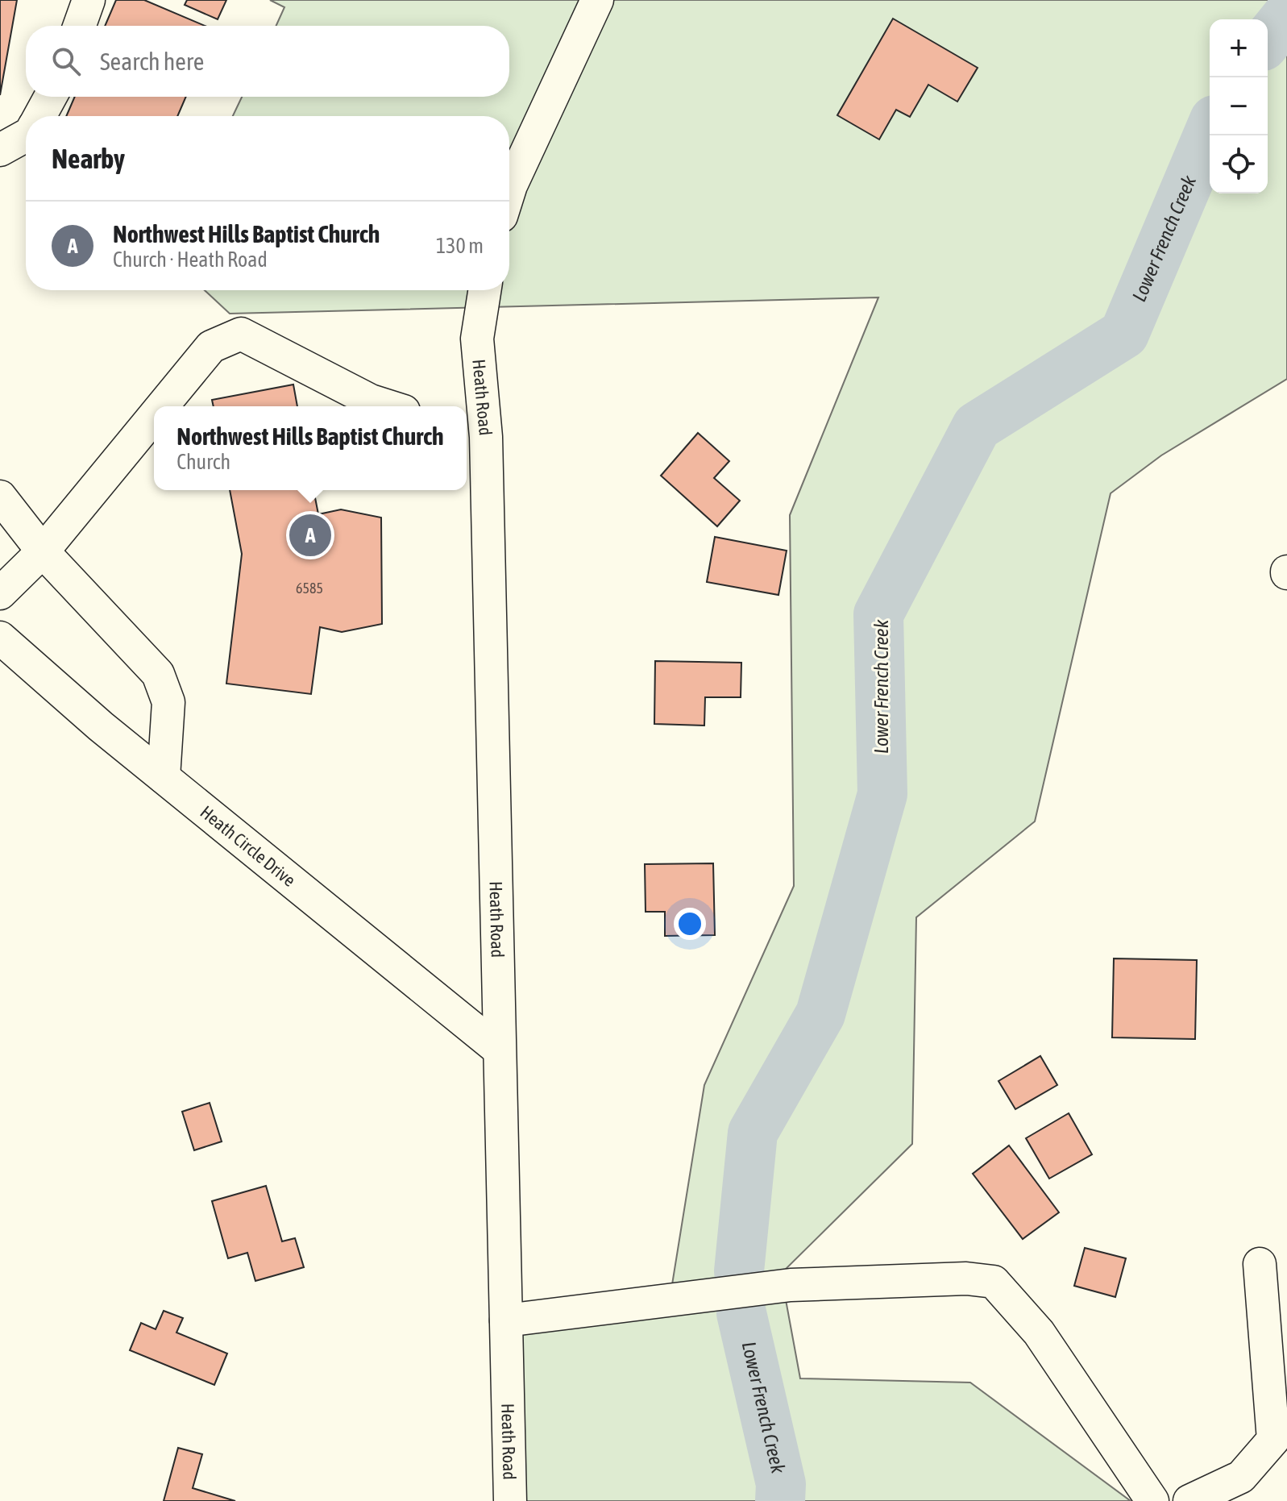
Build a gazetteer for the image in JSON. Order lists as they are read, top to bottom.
{
  "streets": {
    "street": ["Heath Road", "Heath Circle Drive"]
  },
  "crossings": [
    ["Heath Road", "Heath Circle Drive"]
  ],
  "water": ["Lower French Creek"],
  "house_numbers": ["6585"],
  "page": {
    "map_buttons": ["+", "−"],
    "search": "Search here",
    "heading": "Nearby",
    "list": [
      {
        "mark": "A",
        "name": "Northwest Hills Baptist Church",
        "note": "Church · Heath Road",
        "value": "130 m"
      }
    ],
    "popup": ["Northwest Hills Baptist Church", "Church"],
    "pins": "A"
  }
}
